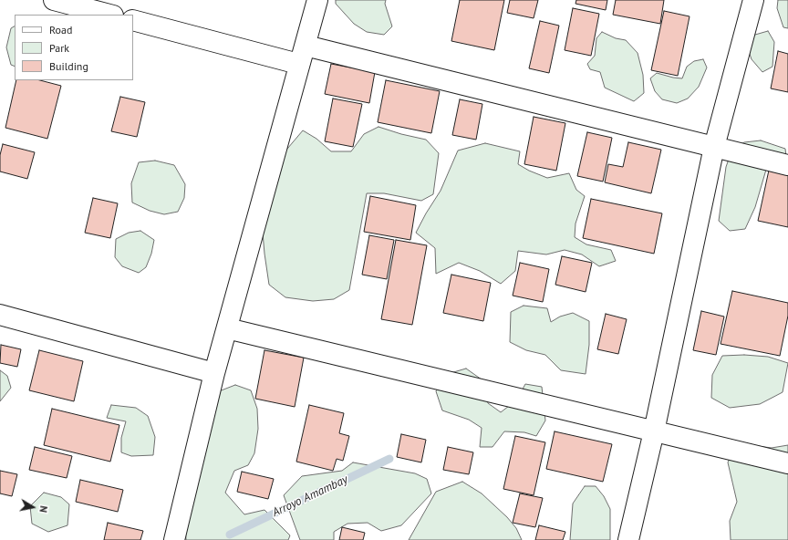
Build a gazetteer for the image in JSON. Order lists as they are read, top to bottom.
{
  "water": ["Arroyo Amambay"],
  "legend": ["Road", "Park", "Building"],
  "north": "right"
}
